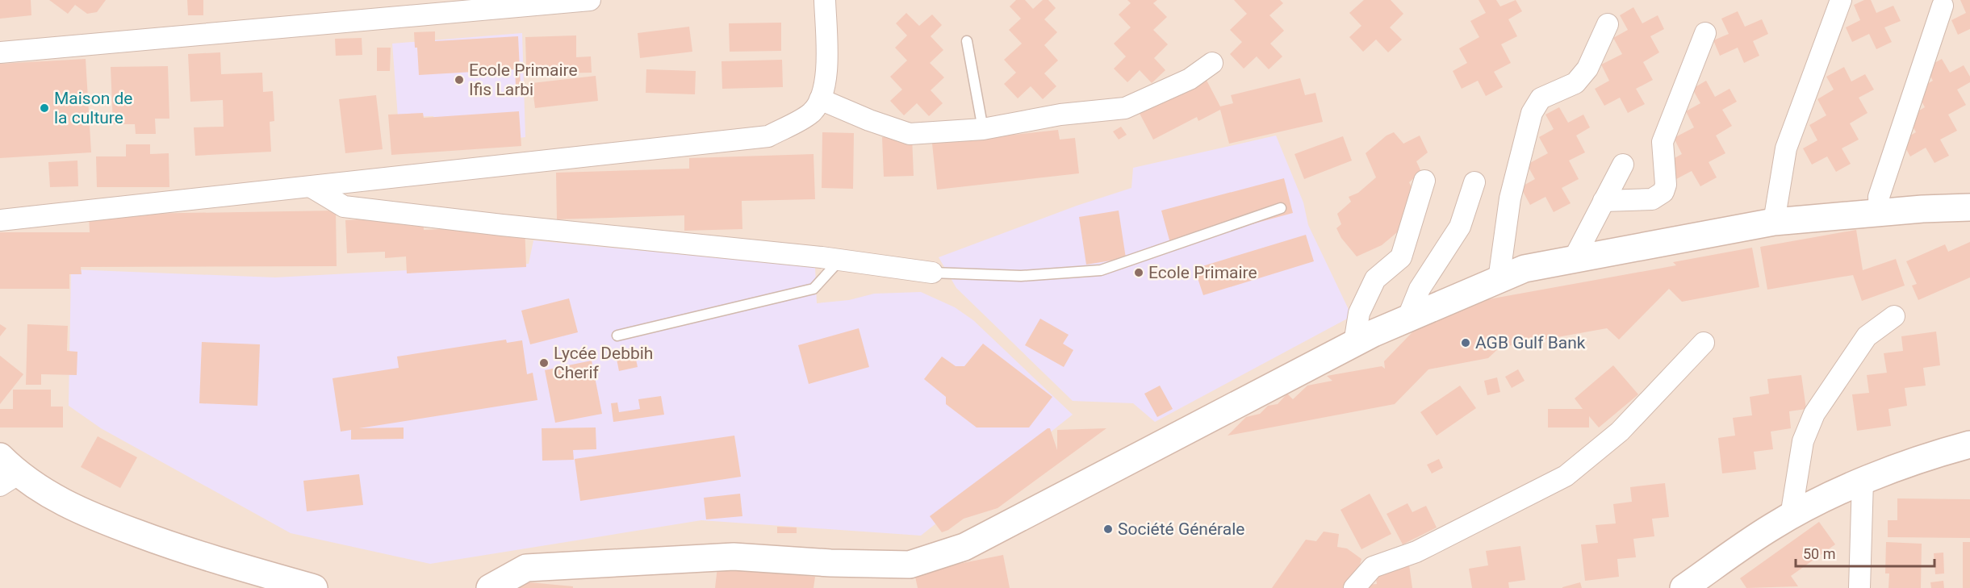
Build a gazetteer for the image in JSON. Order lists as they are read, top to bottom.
{
  "places": [
    "Ecole Primaire Ifis Larbi",
    "Maison de la culture",
    "Ecole Primaire",
    "AGB Gulf Bank",
    "Lycée Debbih Cherif",
    "Société Générale"
  ],
  "scale_bar": "50 m"
}
